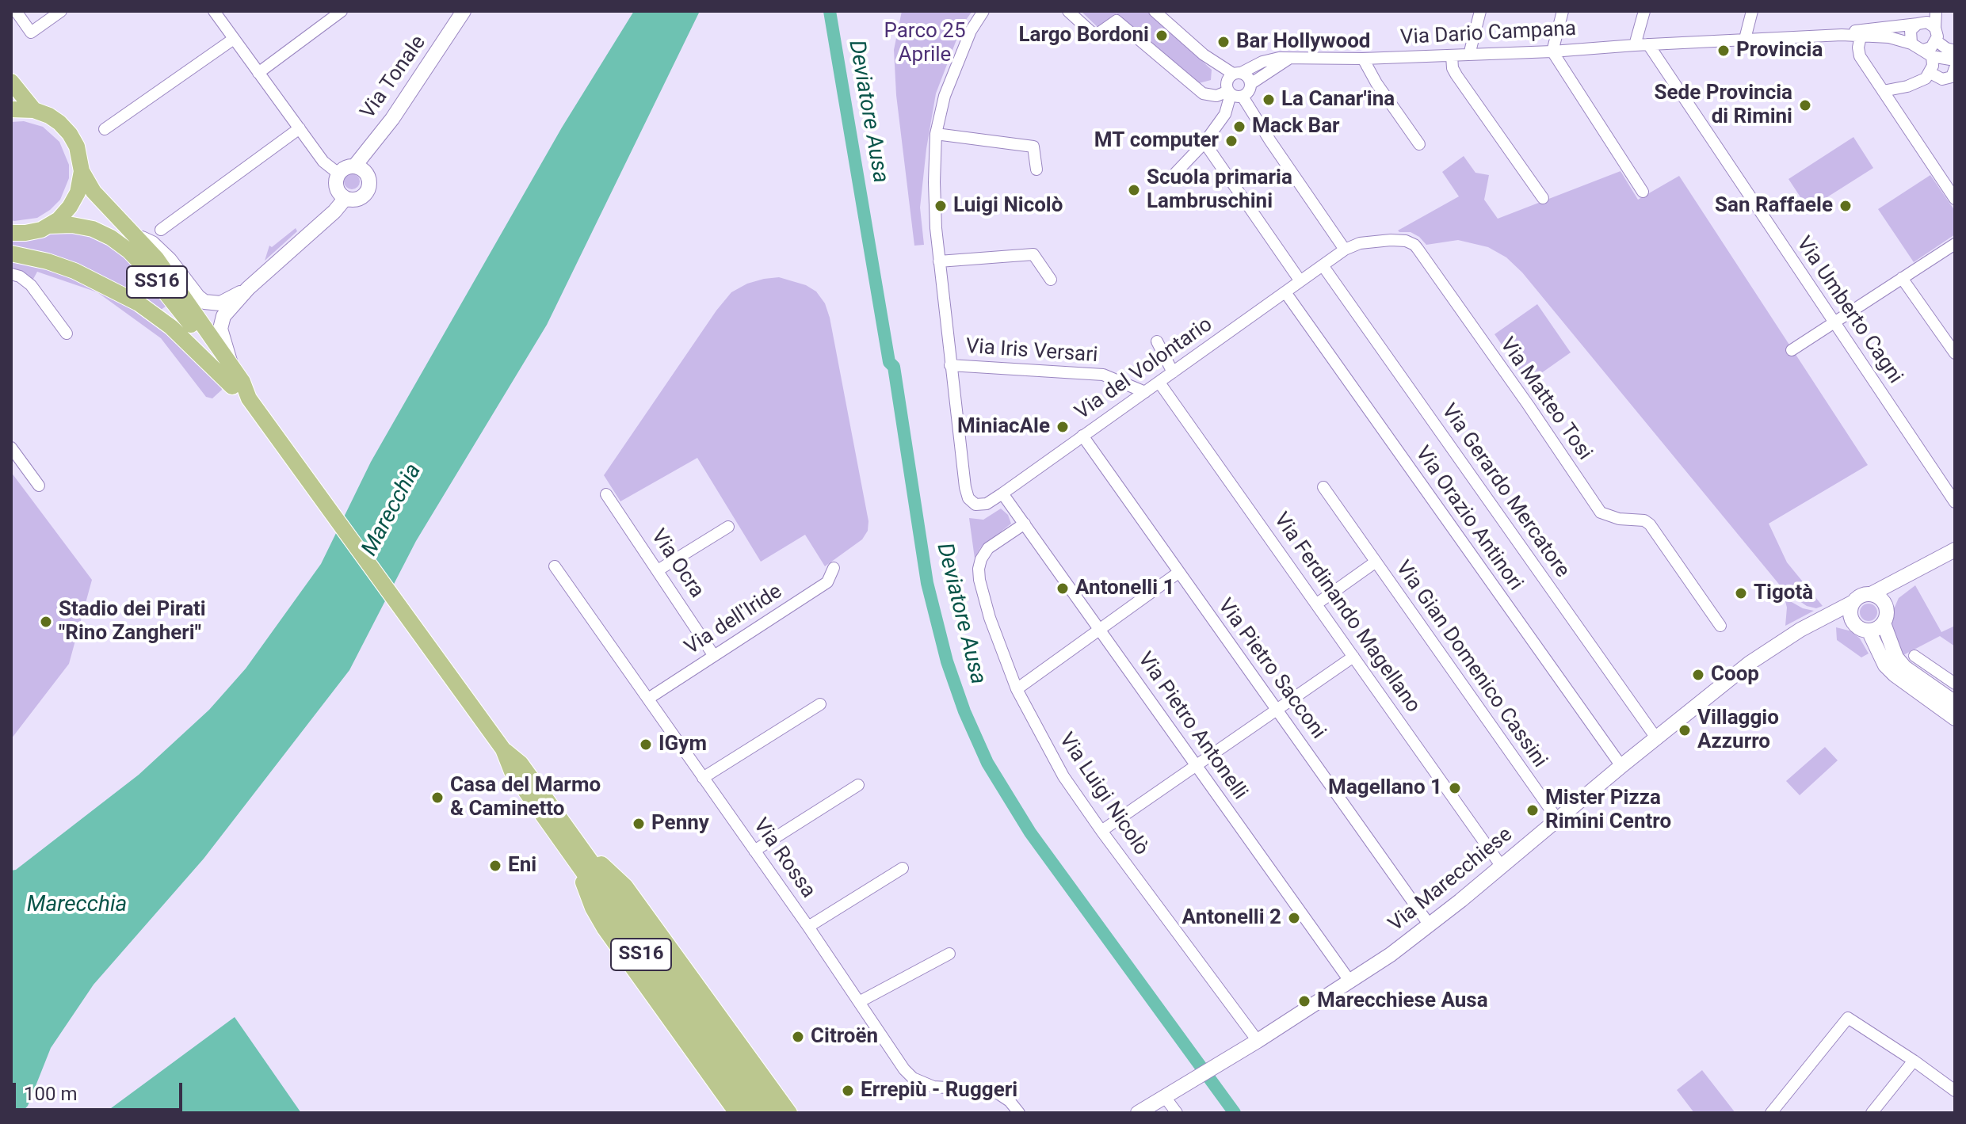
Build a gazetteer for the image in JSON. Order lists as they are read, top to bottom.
{
  "streets": {
    "main road": ["Via Tonale", "SS16", "Via Marecchiese"],
    "street": [
      "Via Dario Campana",
      "Via Umberto Cagni",
      "Via Iris Versari",
      "Via del Volontario",
      "Via Matteo Tosi",
      "Via Gerardo Mercatore",
      "Via Orazio Antinori",
      "Via Ocra",
      "Via Ferdinando Magellano",
      "Via dell'Iride",
      "Via Gian Domenico Cassini",
      "Via Pietro Sacconi",
      "Via Pietro Antonelli",
      "Via Luigi Nicolò",
      "Via Rossa"
    ]
  },
  "crossings": [
    ["Via Dario Campana", "Via Umberto Cagni"],
    ["Via Iris Versari", "Via del Volontario"],
    ["Via del Volontario", "Via Matteo Tosi"],
    ["Via del Volontario", "Via Gerardo Mercatore"],
    ["Via del Volontario", "Via Orazio Antinori"],
    ["Via del Volontario", "Via Ferdinando Magellano"],
    ["Via del Volontario", "Via Pietro Sacconi"],
    ["Via del Volontario", "Via Pietro Antonelli"],
    ["Via Matteo Tosi", "Via Gerardo Mercatore"],
    ["Via Gerardo Mercatore", "Via Marecchiese"],
    ["Via Orazio Antinori", "Via Marecchiese"],
    ["Via Ocra", "Via dell'Iride"],
    ["Via Ferdinando Magellano", "Via Gian Domenico Cassini"],
    ["Via Ferdinando Magellano", "Via Marecchiese"],
    ["Via dell'Iride", "Via Rossa"],
    ["Via Gian Domenico Cassini", "Via Marecchiese"],
    ["Via Pietro Sacconi", "Via Marecchiese"],
    ["Via Pietro Antonelli", "Via Luigi Nicolò"],
    ["Via Pietro Antonelli", "Via Marecchiese"],
    ["Via Luigi Nicolò", "Via Marecchiese"]
  ],
  "water": ["Deviatore Ausa", "Marecchia"],
  "parks": ["Parco 25 Aprile"],
  "places": [
    "Largo Bordoni",
    "Bar Hollywood",
    "Provincia",
    "La Canar'ina",
    "Sede Provincia di Rimini",
    "Mack Bar",
    "MT computer",
    "Scuola primaria Lambruschini",
    "Luigi Nicolò",
    "San Raffaele",
    "MiniacAle",
    "Antonelli 1",
    "Tigotà",
    "Stadio dei Pirati \"Rino Zangheri\"",
    "Coop",
    "Villaggio Azzurro",
    "IGym",
    "Magellano 1",
    "Casa del Marmo & Caminetto",
    "Mister Pizza Rimini Centro",
    "Penny",
    "Eni",
    "Antonelli 2",
    "Marecchiese Ausa",
    "Citroën",
    "Errepiù - Ruggeri"
  ],
  "scale_bar": "100 m"
}
